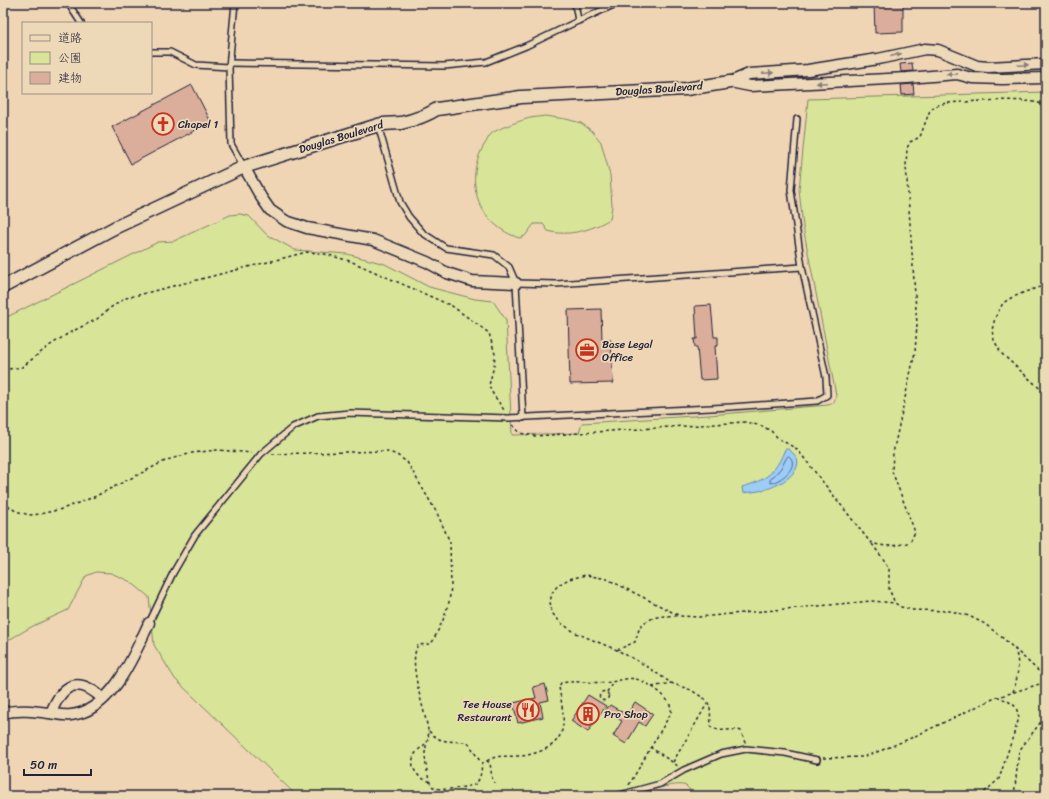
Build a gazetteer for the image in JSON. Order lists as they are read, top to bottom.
{
  "streets": {
    "street": ["Douglas Boulevard"]
  },
  "places": {
    "church": ["Chapel 1"],
    "office": ["Base Legal Office"],
    "restaurant": ["Tee House Restaurant"],
    "building": ["Pro Shop"]
  },
  "legend": ["道路", "公園", "建物"],
  "scale_bar": "50 m"
}
